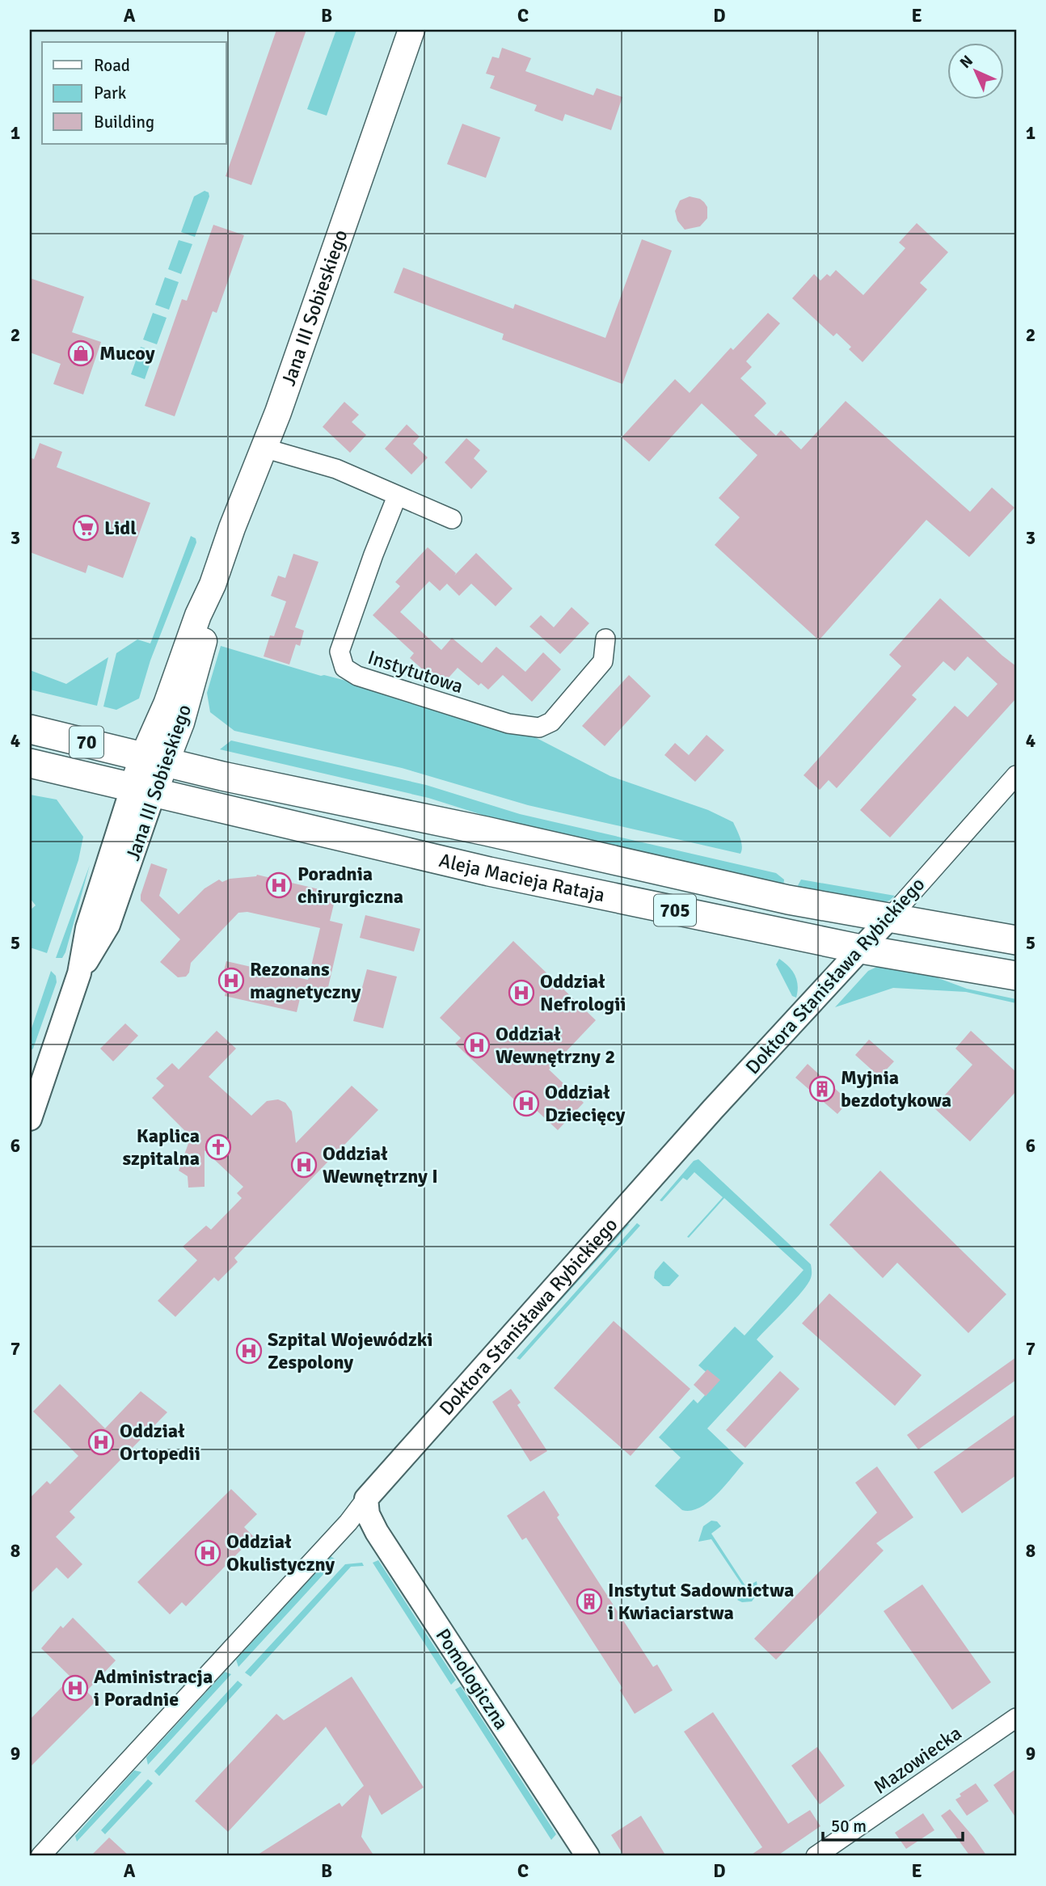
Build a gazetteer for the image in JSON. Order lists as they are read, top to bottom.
{
  "streets": {
    "main road": [
      "Jana III Sobieskiego",
      "70",
      "Aleja Macieja Rataja",
      "705"
    ],
    "street": [
      "Instytutowa",
      "Doktora Stanisława Rybickiego",
      "Pomologiczna",
      "Mazowiecka"
    ]
  },
  "crossings": [
    ["Jana III Sobieskiego", "Aleja Macieja Rataja"],
    ["Aleja Macieja Rataja", "Doktora Stanisława Rybickiego"],
    ["Doktora Stanisława Rybickiego", "Pomologiczna"]
  ],
  "places": {
    "shop": ["Mucoy"],
    "supermarket": ["Lidl"],
    "hospital": [
      "Poradnia chirurgiczna",
      "Rezonans magnetyczny",
      "Oddział Nefrologii",
      "Oddział Wewnętrzny 2",
      "Oddział Dziecięcy",
      "Oddział Wewnętrzny I",
      "Szpital Wojewódzki Zespolony",
      "Oddział Ortopedii",
      "Oddział Okulistyczny",
      "Administracja i Poradnie"
    ],
    "building": ["Myjnia bezdotykowa", "Instytut Sadownictwa i Kwiaciarstwa"],
    "church": ["Kaplica szpitalna"]
  },
  "legend": ["Road", "Park", "Building"],
  "scale_bar": "50 m",
  "north": "top left",
  "grid": {
    "columns": [
      "A",
      "B",
      "C",
      "D",
      "E"
    ],
    "rows": [
      "1",
      "2",
      "3",
      "4",
      "5",
      "6",
      "7",
      "8",
      "9"
    ]
  }
}
